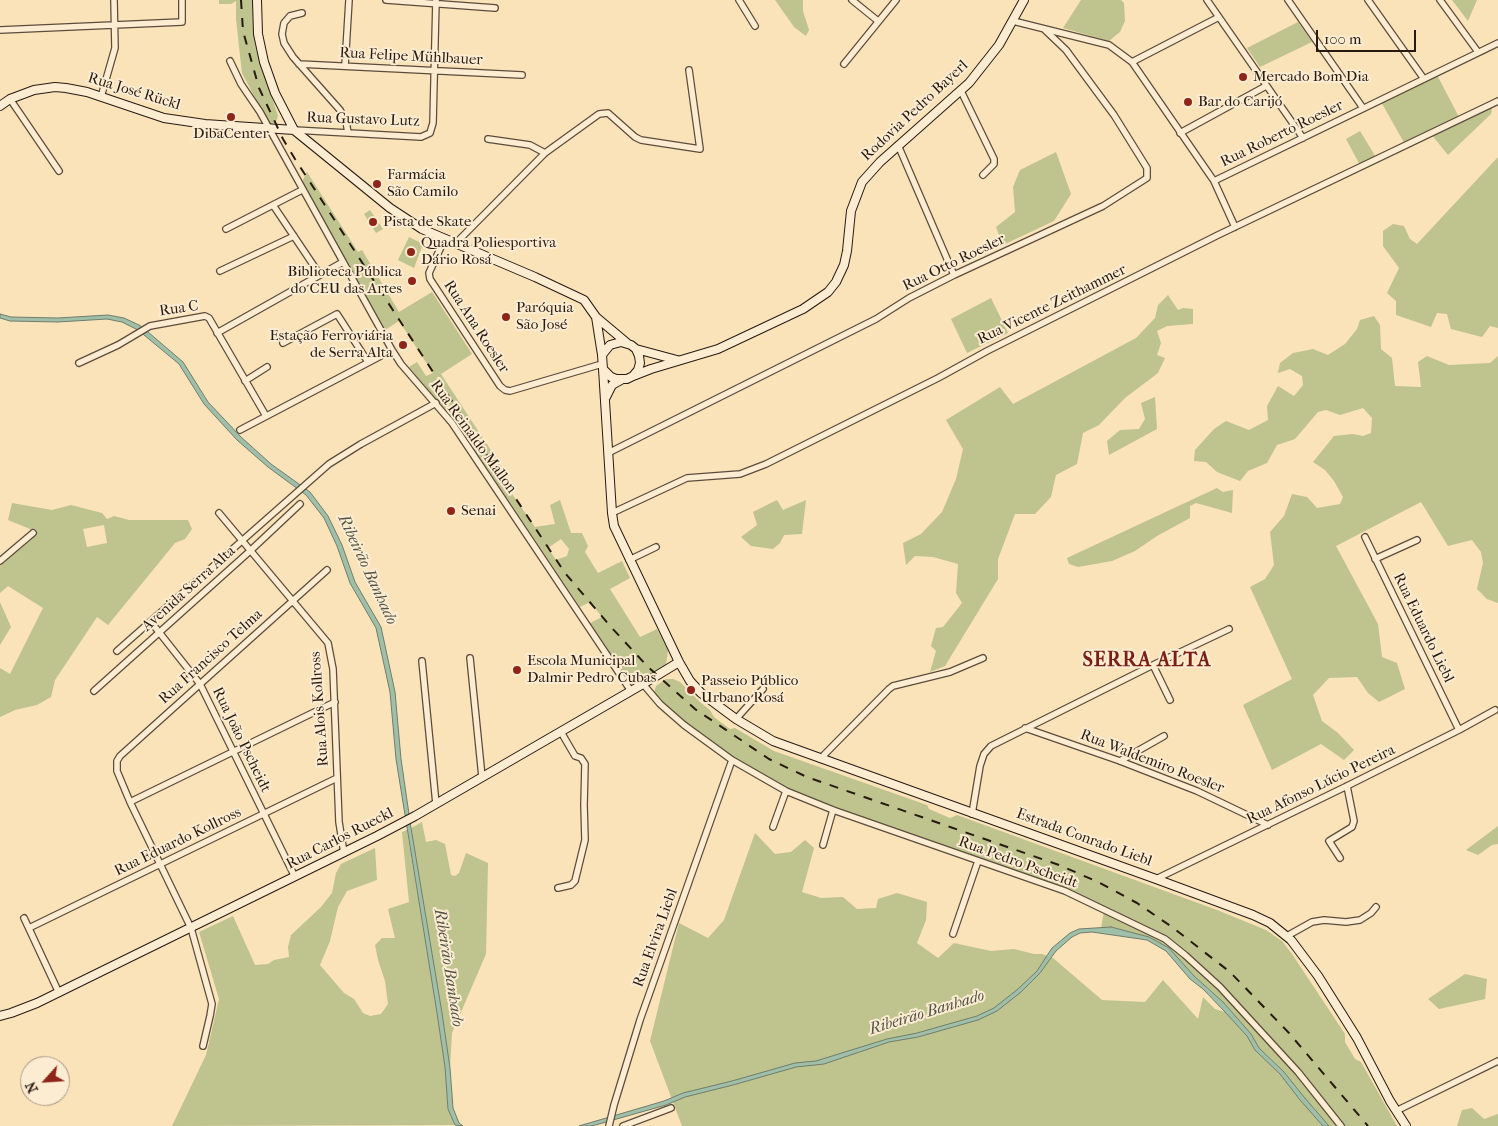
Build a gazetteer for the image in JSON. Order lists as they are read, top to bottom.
{
  "streets": {
    "main road": [
      "Rua José Rückl",
      "Rodovia Pedro Bayerl",
      "Estrada Conrado Liebl",
      "Rua Carlos Rueckl"
    ],
    "street": [
      "Rua Felipe Mühlbauer",
      "Rua Gustavo Lutz",
      "Rua Roberto Roesler",
      "Rua Otto Roesler",
      "Rua Vicente Zeithammer",
      "Rua C",
      "Rua Ana Roesler",
      "Rua Reinaldo Mallon",
      "Avenida Serra Alta",
      "Rua Eduardo Liebl",
      "Rua Francisco Telma",
      "Rua Alois Kollross",
      "Rua João Pscheidt",
      "Rua Waldemiro Roesler",
      "Rua Afonso Lúcio Pereira",
      "Rua Eduardo Kollross",
      "Rua Pedro Pscheidt",
      "Rua Elvira Liebl"
    ]
  },
  "crossings": [
    ["Rua Felipe Mühlbauer", "Rua Gustavo Lutz"],
    ["Rua José Rückl", "Rua Gustavo Lutz"],
    ["Rua José Rückl", "Rua Reinaldo Mallon"],
    ["Rodovia Pedro Bayerl", "Rua Roberto Roesler"],
    ["Rodovia Pedro Bayerl", "Rua Ana Roesler"],
    ["Rodovia Pedro Bayerl", "Estrada Conrado Liebl"],
    ["Rua Roberto Roesler", "Rua Otto Roesler"],
    ["Rua Otto Roesler", "Estrada Conrado Liebl"],
    ["Rua Vicente Zeithammer", "Estrada Conrado Liebl"],
    ["Rua Ana Roesler", "Estrada Conrado Liebl"],
    ["Rua Reinaldo Mallon", "Avenida Serra Alta"],
    ["Rua Reinaldo Mallon", "Rua Carlos Rueckl"],
    ["Avenida Serra Alta", "Rua Alois Kollross"],
    ["Avenida Serra Alta", "Rua João Pscheidt"],
    ["Rua Eduardo Liebl", "Rua Afonso Lúcio Pereira"],
    ["Rua Francisco Telma", "Rua Alois Kollross"],
    ["Rua Francisco Telma", "Rua João Pscheidt"],
    ["Rua Alois Kollross", "Rua Carlos Rueckl"],
    ["Rua Alois Kollross", "Rua Eduardo Kollross"],
    ["Rua João Pscheidt", "Rua Carlos Rueckl"],
    ["Rua João Pscheidt", "Rua Eduardo Kollross"],
    ["Rua Waldemiro Roesler", "Rua Afonso Lúcio Pereira"],
    ["Rua Afonso Lúcio Pereira", "Estrada Conrado Liebl"],
    ["Estrada Conrado Liebl", "Rua Carlos Rueckl"],
    ["Rua Carlos Rueckl", "Rua Pedro Pscheidt"],
    ["Rua Pedro Pscheidt", "Rua Elvira Liebl"]
  ],
  "districts": ["SERRA ALTA"],
  "water": ["Ribeirão Banhado"],
  "places": [
    "Mercado Bom Dia",
    "Bar do Carijó",
    "DibaCenter",
    "Farmácia São Camilo",
    "Pista de Skate",
    "Quadra Poliesportiva Dário Rosá",
    "Biblioteca Pública do CEU das Artes",
    "Paróquia São José",
    "Estação Ferroviária de Serra Alta",
    "Senai",
    "Escola Municipal Dalmir Pedro Cubas",
    "Passeio Público Urbano Rosá"
  ],
  "scale_bar": "100 m",
  "north": "bottom left"
}
